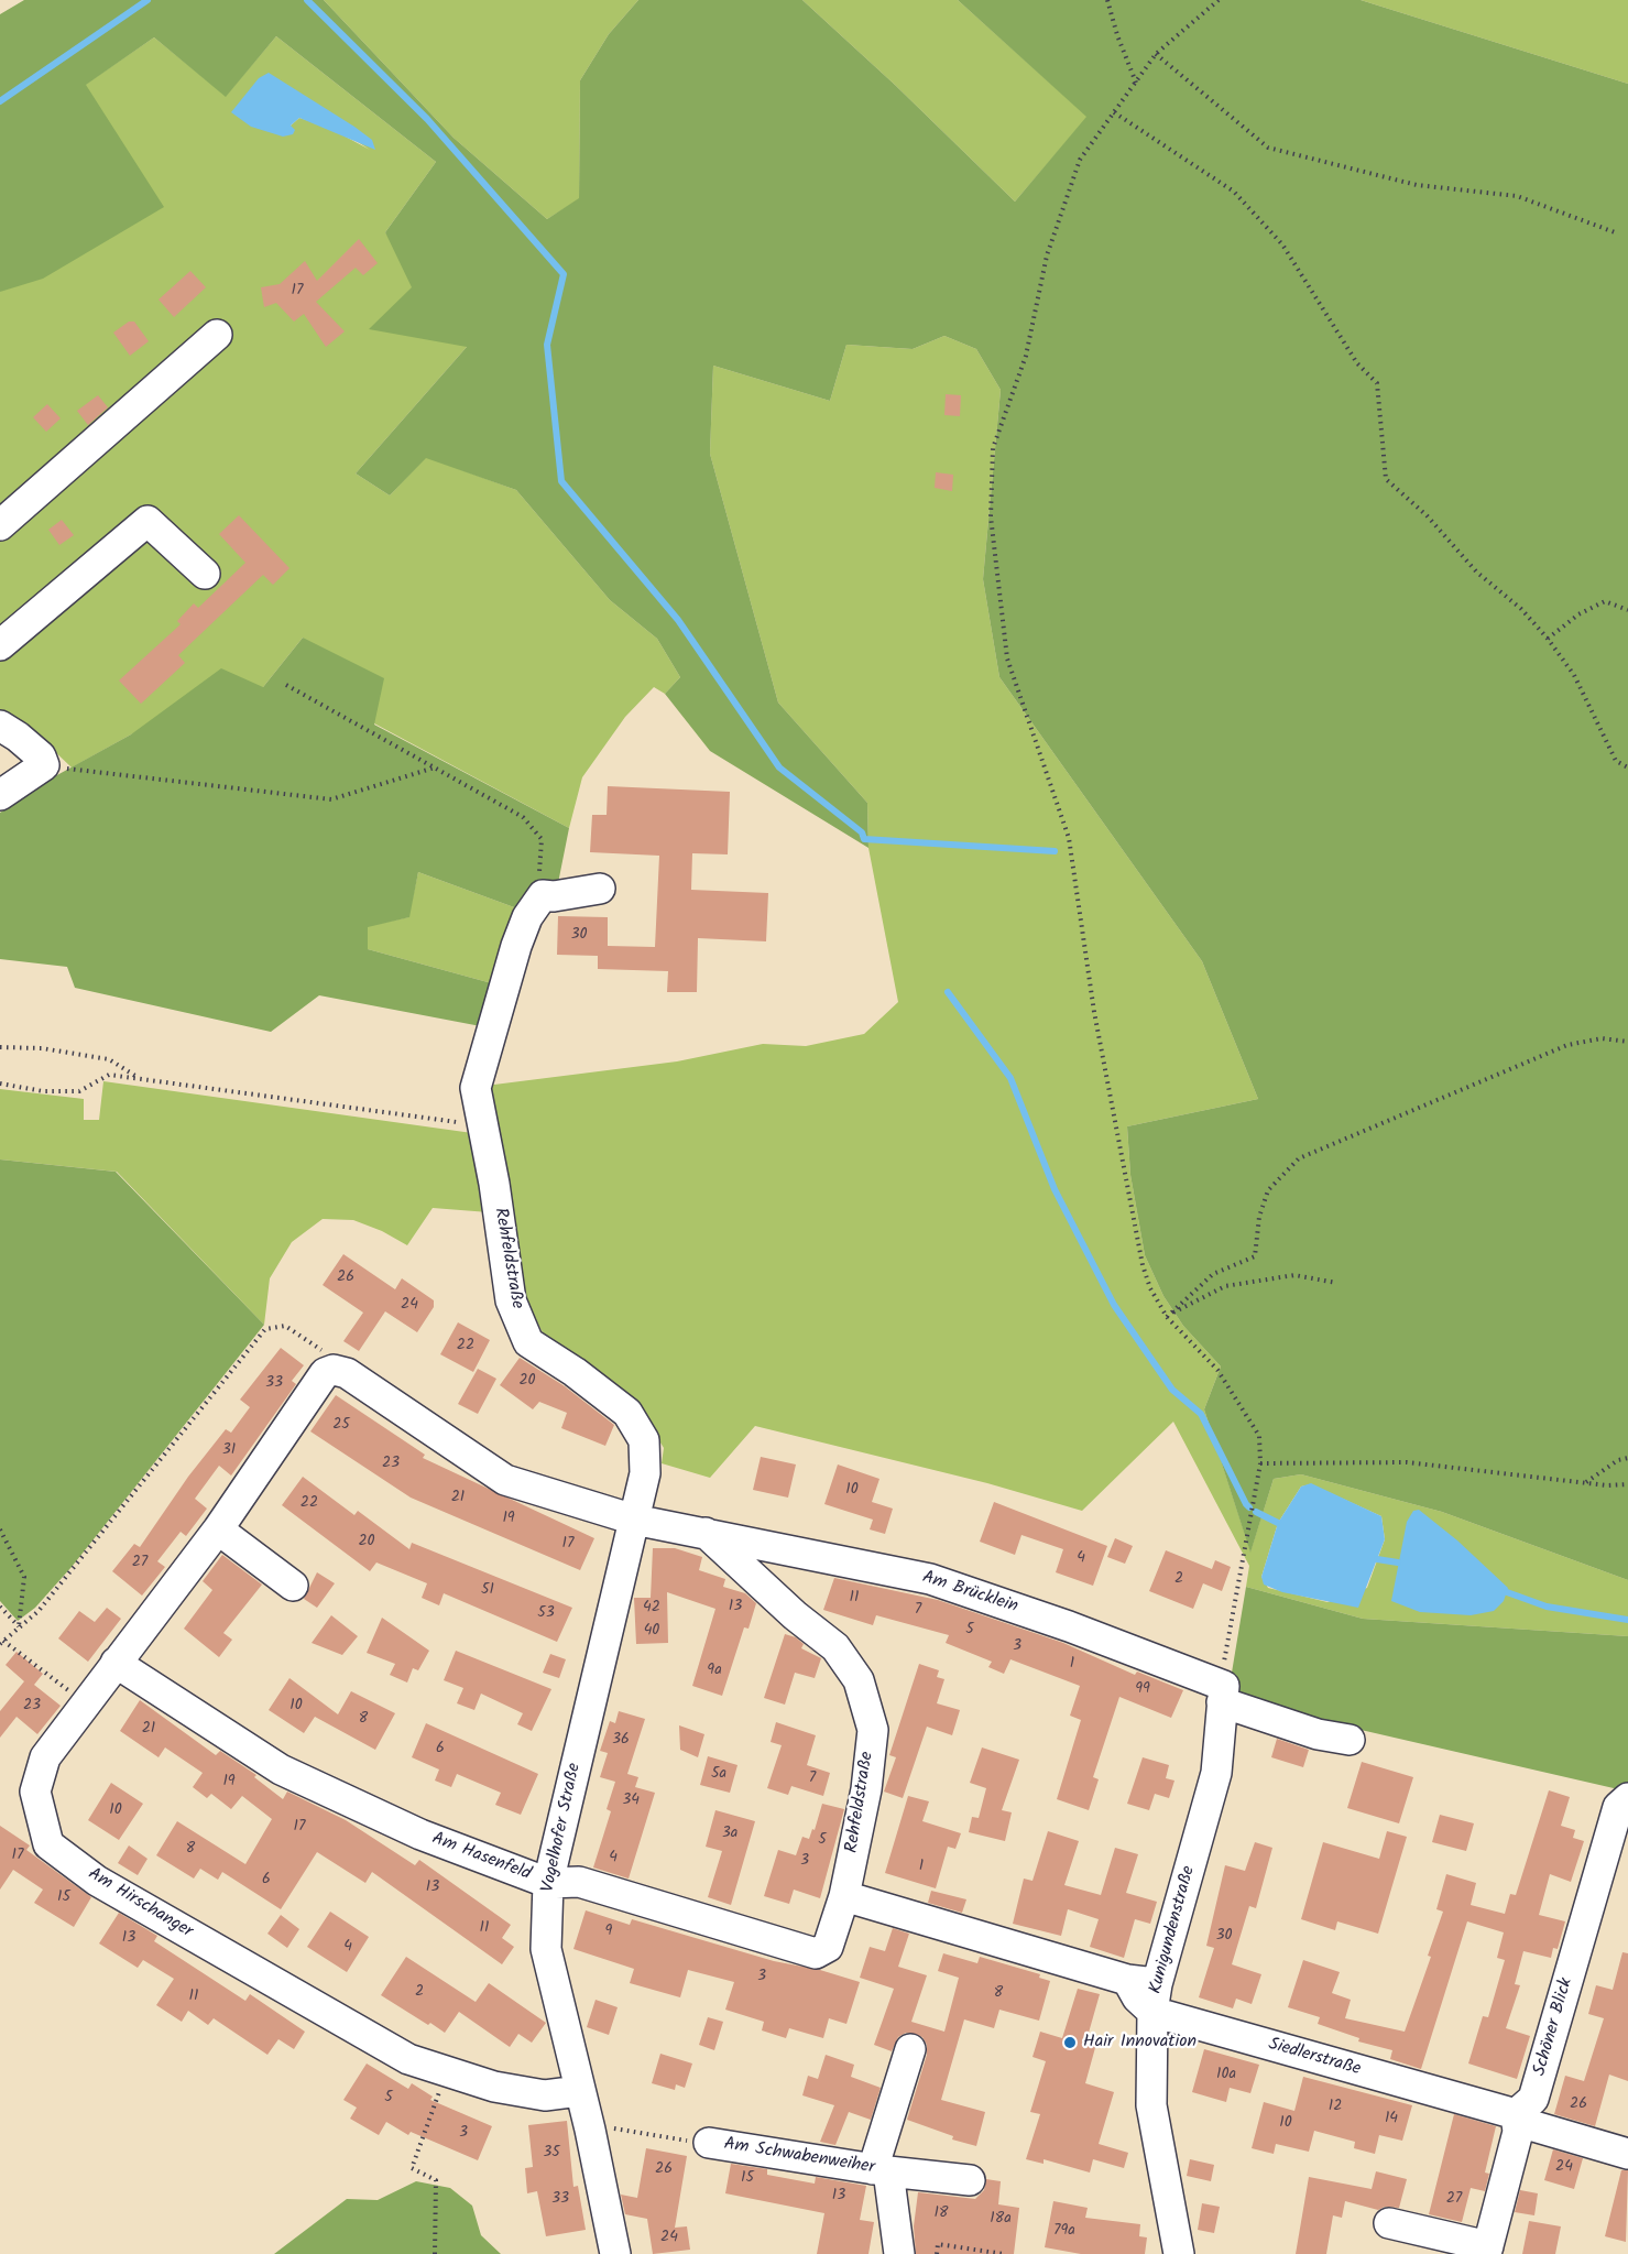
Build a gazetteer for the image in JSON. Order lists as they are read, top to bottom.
{
  "streets": {
    "street": [
      "Rehfeldstraße",
      "Am Brücklein",
      "Vogelhofer Straße",
      "Am Hasenfeld",
      "Am Hirschanger",
      "Kunigundenstraße",
      "Schöner Blick",
      "Siedlerstraße",
      "Am Schwabenweiher"
    ]
  },
  "crossings": [
    ["Rehfeldstraße", "Am Brücklein"],
    ["Rehfeldstraße", "Vogelhofer Straße"],
    ["Rehfeldstraße", "Am Hasenfeld"],
    ["Rehfeldstraße", "Siedlerstraße"],
    ["Am Brücklein", "Kunigundenstraße"],
    ["Vogelhofer Straße", "Am Hasenfeld"],
    ["Vogelhofer Straße", "Am Hirschanger"],
    ["Am Hasenfeld", "Am Hirschanger"],
    ["Am Hasenfeld", "Siedlerstraße"],
    ["Kunigundenstraße", "Siedlerstraße"],
    ["Schöner Blick", "Siedlerstraße"]
  ],
  "places": ["Hair Innovation"],
  "house_numbers": [
    "17",
    "30",
    "26",
    "24",
    "22",
    "20",
    "33",
    "25",
    "31",
    "23",
    "10",
    "21",
    "22",
    "19",
    "20",
    "17",
    "4",
    "27",
    "2",
    "51",
    "11",
    "13",
    "42",
    "7",
    "53",
    "5",
    "40",
    "3",
    "1",
    "9a",
    "99",
    "23",
    "10",
    "8",
    "21",
    "36",
    "6",
    "5a",
    "7",
    "19",
    "34",
    "10",
    "17",
    "3a",
    "5",
    "8",
    "17",
    "4",
    "3",
    "1",
    "6",
    "13",
    "15",
    "11",
    "9",
    "30",
    "13",
    "4",
    "3",
    "2",
    "8",
    "11",
    "10a",
    "5",
    "26",
    "12",
    "14",
    "10",
    "3",
    "35",
    "24",
    "26",
    "15",
    "13",
    "33",
    "27",
    "18",
    "18a",
    "79a",
    "24"
  ]
}
